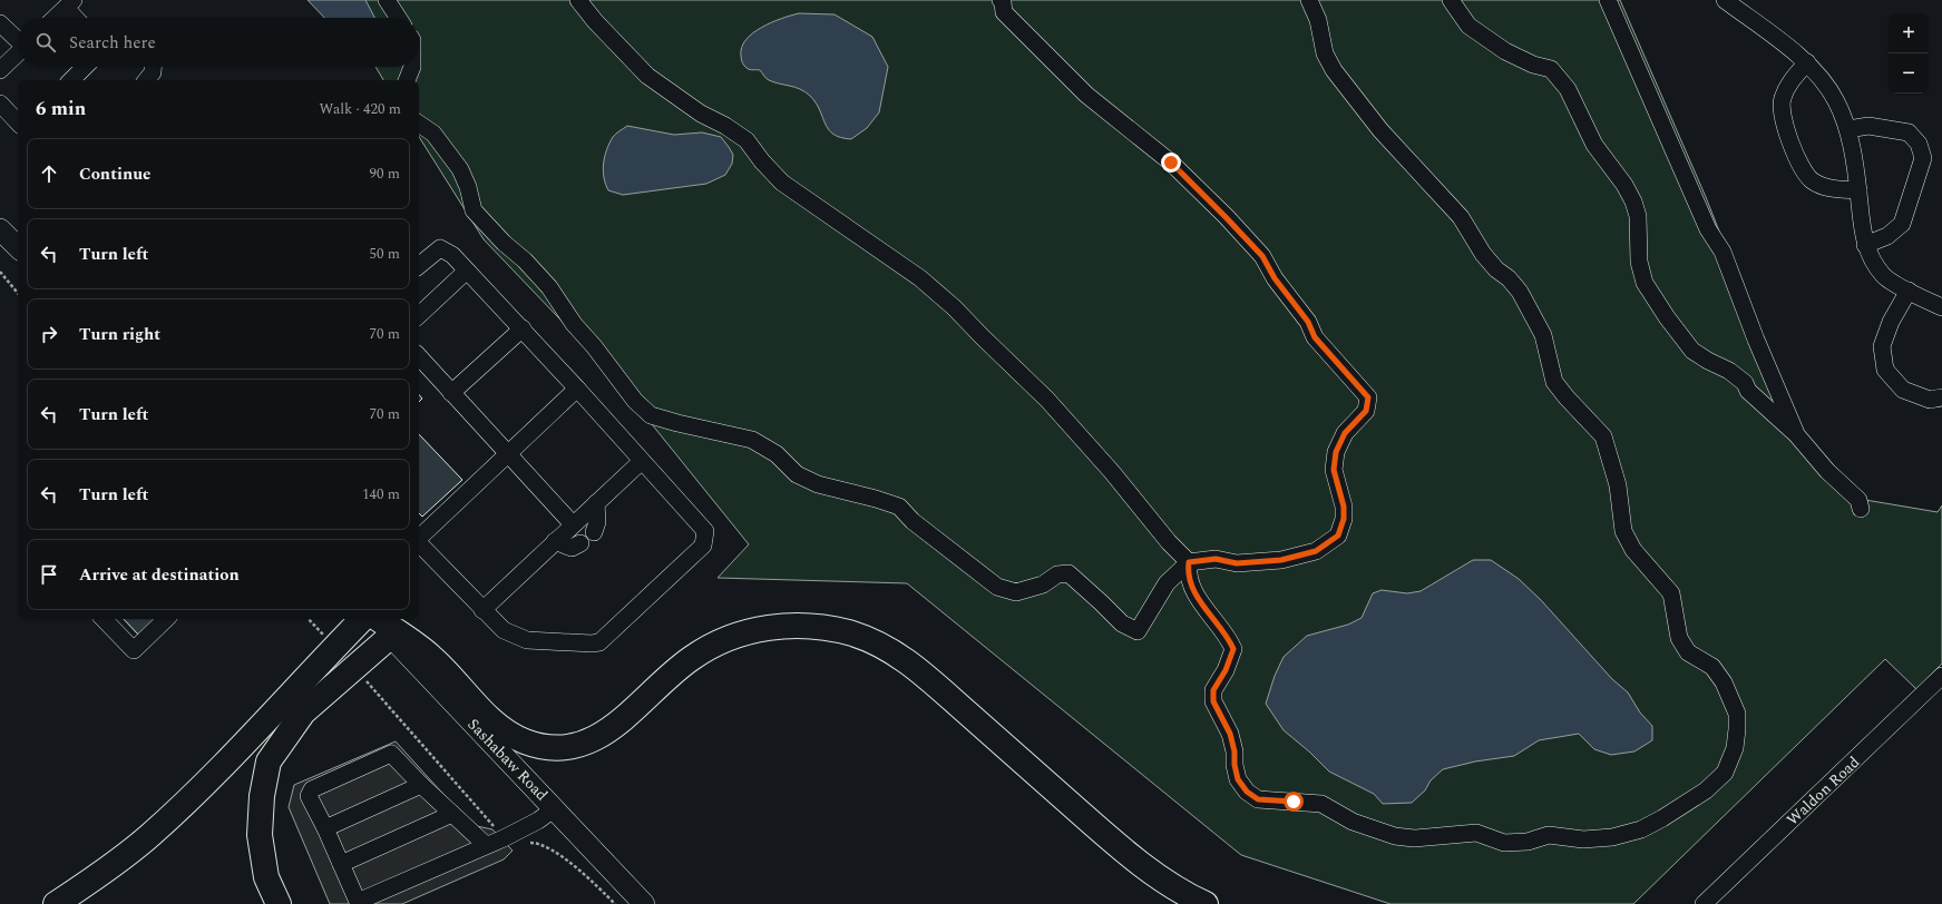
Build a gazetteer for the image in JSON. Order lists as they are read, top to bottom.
{
  "streets": {
    "main road": ["Sashabaw Road"],
    "street": ["Waldon Road"]
  },
  "page": {
    "map_buttons": ["+", "−"],
    "search": "Search here",
    "heading": ["6 min", "Walk · 420 m"],
    "list": [
      ["Continue", "90 m"],
      ["Turn left", "50 m"],
      ["Turn right", "70 m"],
      ["Turn left", "70 m"],
      ["Turn left", "140 m"],
      "Arrive at destination"
    ]
  }
}
